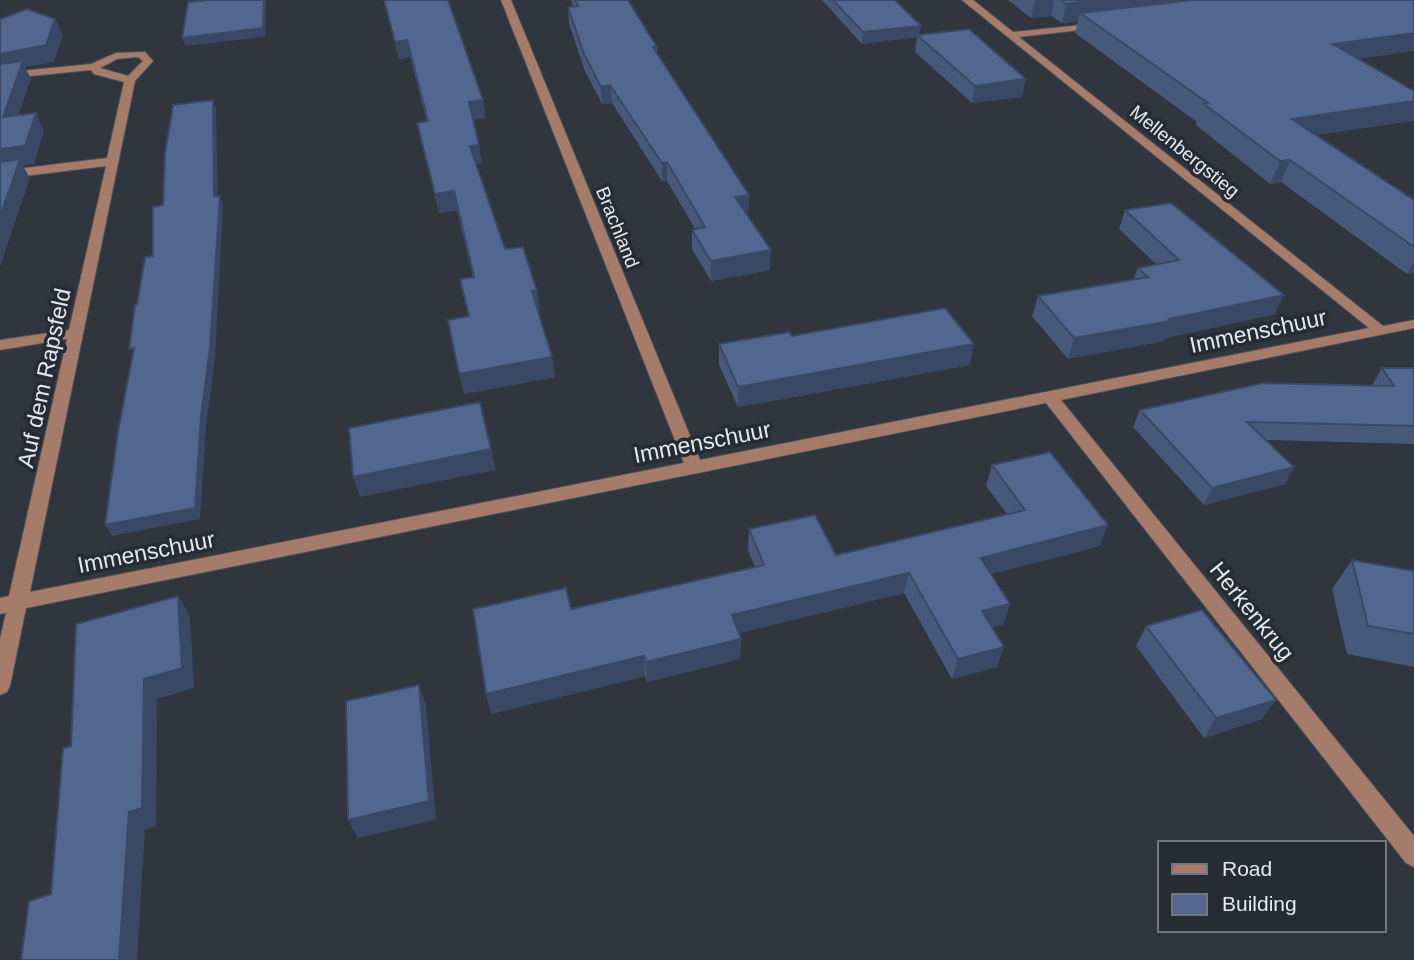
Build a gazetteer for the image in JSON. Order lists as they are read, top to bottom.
{
  "streets": {
    "street": [
      "Mellenbergstieg",
      "Brachland",
      "Immenschuur",
      "Auf dem Rapsfeld",
      "Herkenkrug"
    ]
  },
  "crossings": [
    ["Mellenbergstieg", "Immenschuur"],
    ["Brachland", "Immenschuur"],
    ["Immenschuur", "Auf dem Rapsfeld"],
    ["Immenschuur", "Herkenkrug"]
  ],
  "legend": ["Road", "Building"]
}
